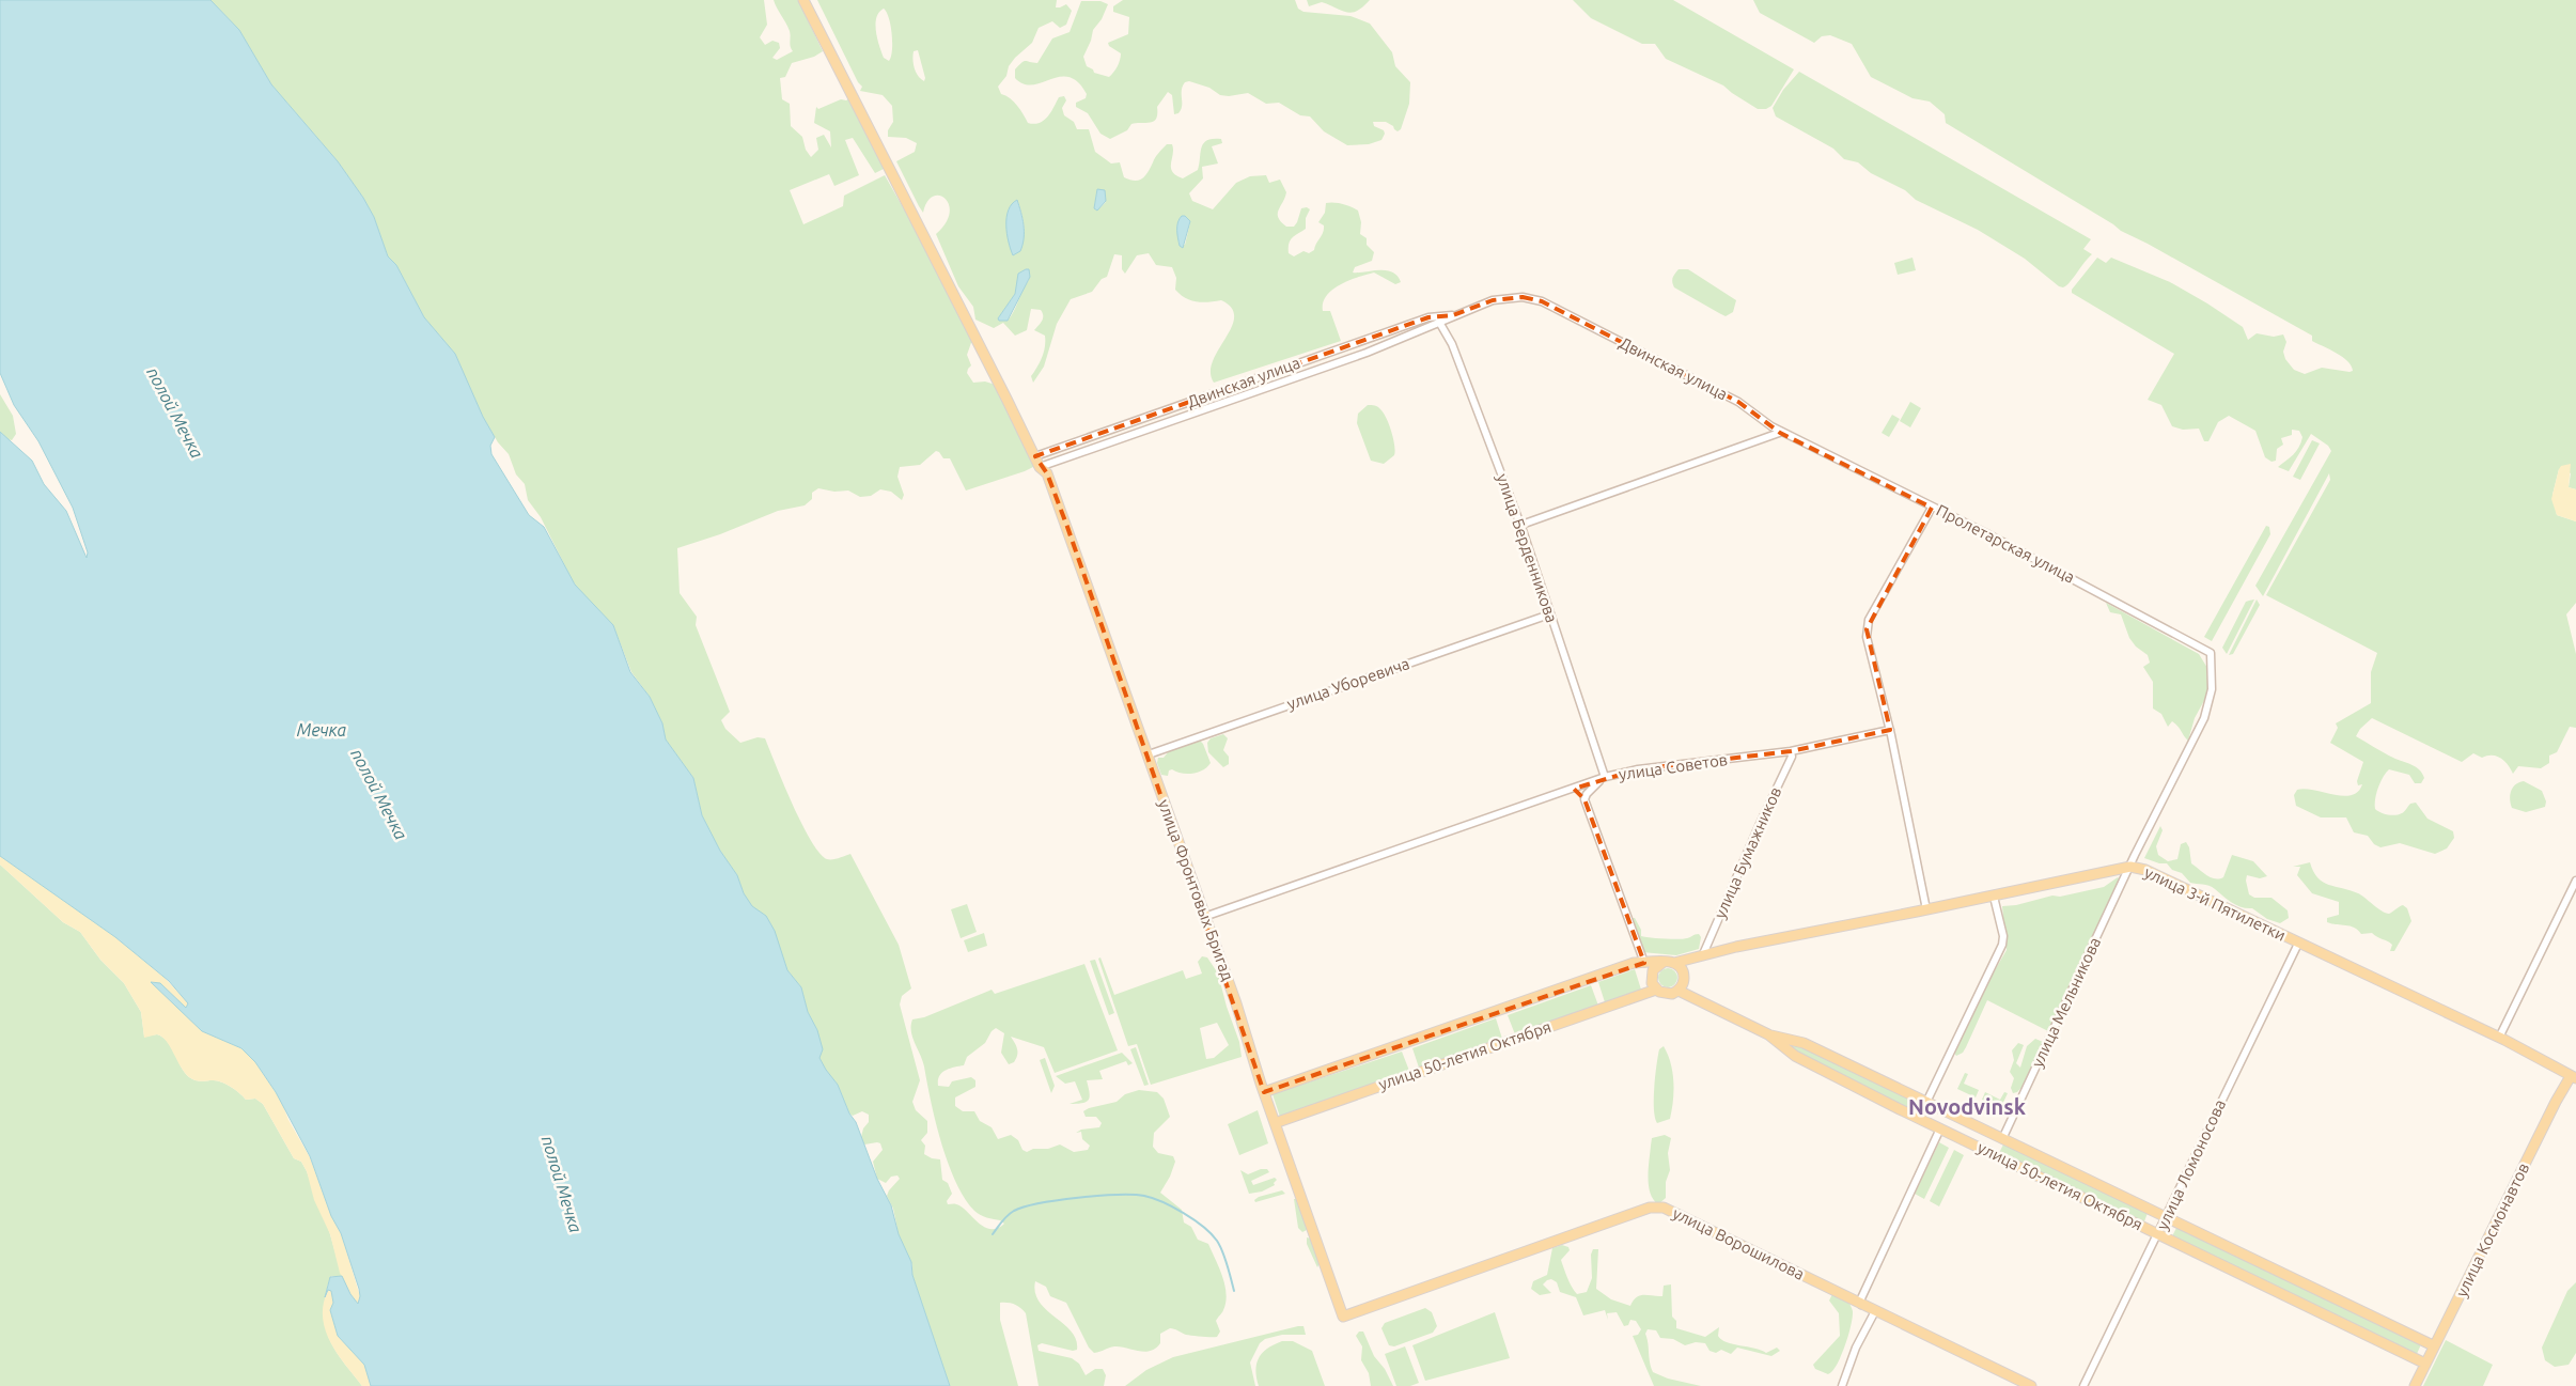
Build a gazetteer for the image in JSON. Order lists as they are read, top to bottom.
{
  "streets": {
    "main road": [
      "улица Фронтовых Бригад",
      "улица 3-й Пятилетки",
      "улица 50-летия Октября",
      "улица Космонавтов",
      "улица Ворошилова"
    ],
    "street": [
      "Двинская улица",
      "Пролетарская улица",
      "улица Берденникова",
      "улица Уборевича",
      "улица Советов",
      "улица Бумажников",
      "улица Мельникова",
      "улица Ломоносова"
    ]
  },
  "crossings": [
    ["Двинская улица", "Пролетарская улица"],
    ["Двинская улица", "улица Берденникова"],
    ["Двинская улица", "улица Фронтовых Бригад"],
    ["Пролетарская улица", "улица Мельникова"],
    ["улица Берденникова", "улица Уборевича"],
    ["улица Берденникова", "улица Советов"],
    ["улица Уборевича", "улица Фронтовых Бригад"],
    ["улица Советов", "улица Бумажников"],
    ["улица Советов", "улица Фронтовых Бригад"],
    ["улица Бумажников", "улица 3-й Пятилетки"],
    ["улица Фронтовых Бригад", "улица 50-летия Октября"],
    ["улица Фронтовых Бригад", "улица Ворошилова"],
    ["улица 3-й Пятилетки", "улица Мельникова"],
    ["улица 3-й Пятилетки", "улица 50-летия Октября"],
    ["улица 3-й Пятилетки", "улица Ломоносова"],
    ["улица 3-й Пятилетки", "улица Космонавтов"],
    ["улица Мельникова", "улица 50-летия Октября"],
    ["улица 50-летия Октября", "улица Ломоносова"],
    ["улица 50-летия Октября", "улица Космонавтов"]
  ],
  "districts": ["Novodvinsk"],
  "water": ["полой Мечка", "Мечка"]
}
